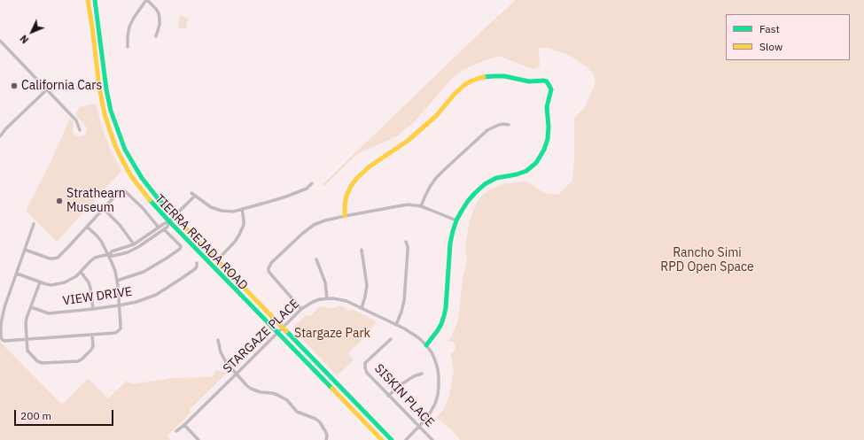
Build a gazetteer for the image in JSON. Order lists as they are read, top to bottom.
{
  "streets": {
    "main road": ["TIERRA REJADA ROAD"],
    "street": ["VIEW DRIVE", "STARGAZE PLACE", "SISKIN PLACE"]
  },
  "crossings": [
    ["TIERRA REJADA ROAD", "STARGAZE PLACE"],
    ["STARGAZE PLACE", "SISKIN PLACE"]
  ],
  "parks": ["Rancho Simi RPD Open Space", "Stargaze Park"],
  "places": ["California Cars", "Strathearn Museum"],
  "legend": ["Fast", "Slow"],
  "scale_bar": "200 m",
  "north": "bottom left"
}
